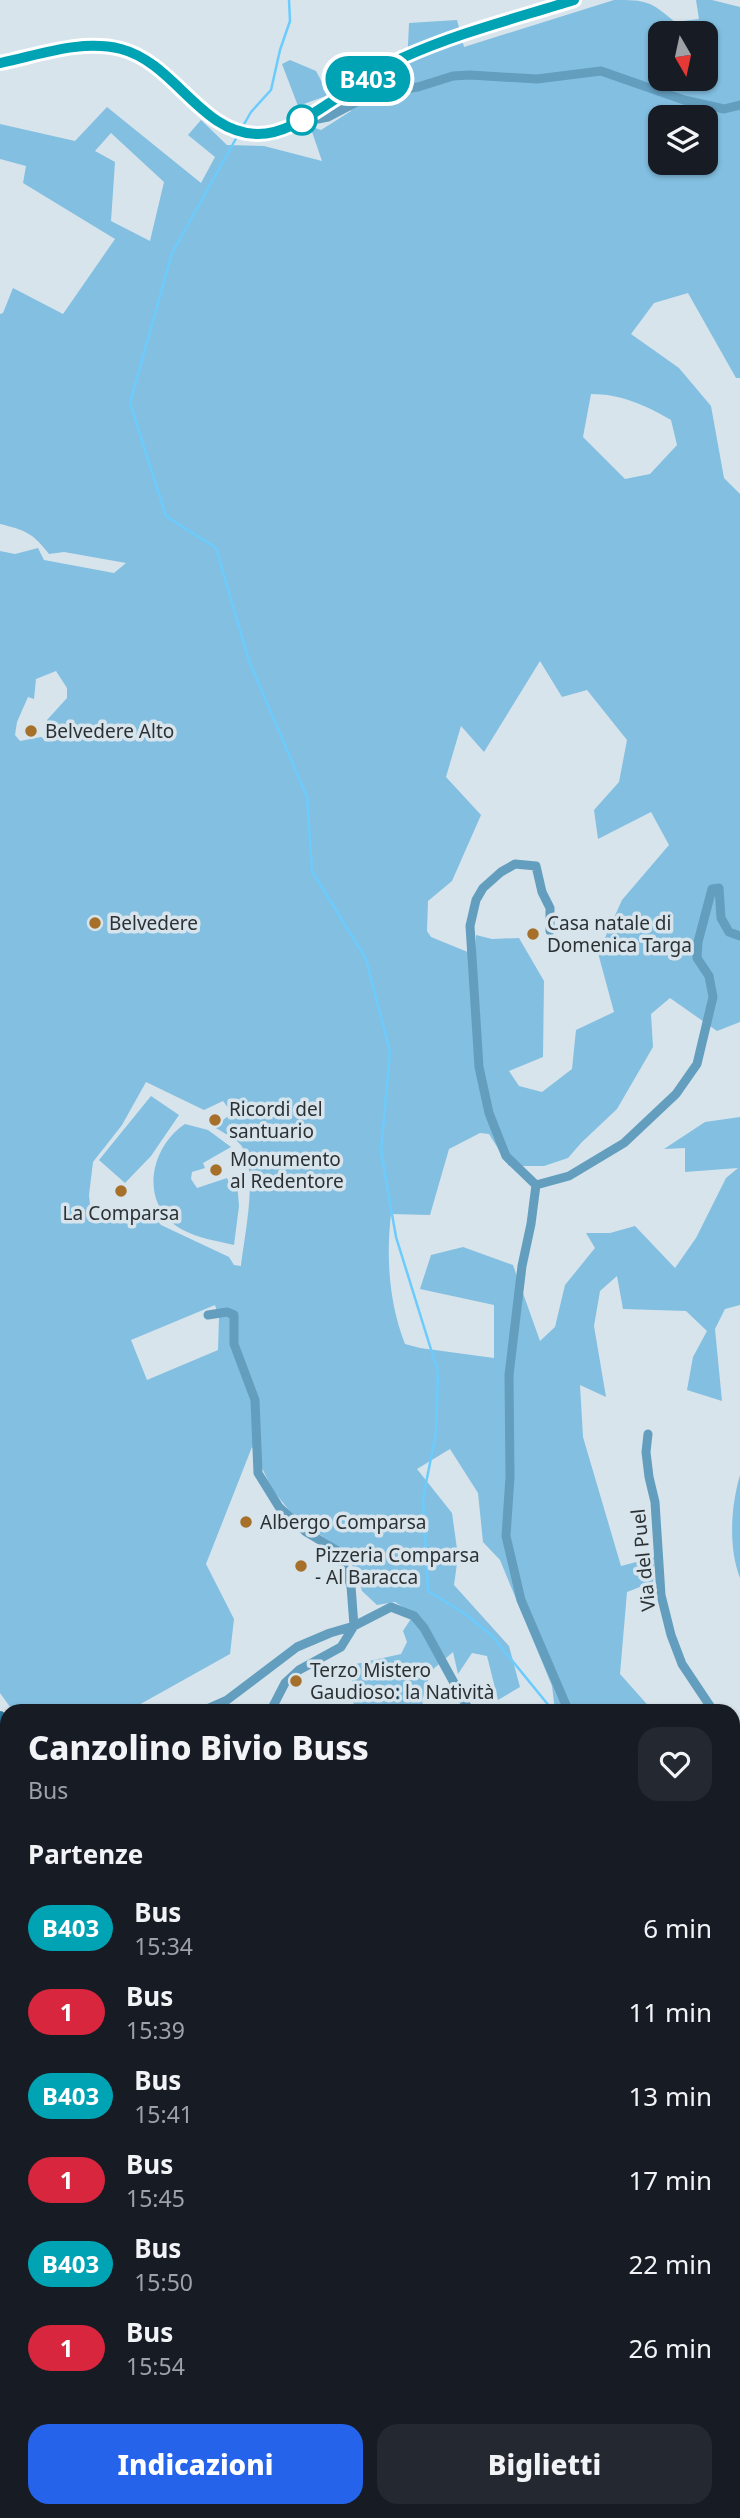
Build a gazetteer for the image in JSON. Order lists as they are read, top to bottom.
{
  "streets": {
    "street": ["Via del Puel"]
  },
  "places": [
    "Belvedere Alto",
    "Belvedere",
    "Casa natale di Domenica Targa",
    "Ricordi del santuario",
    "Monumento al Redentore",
    "La Comparsa",
    "Albergo Comparsa",
    "Pizzeria Comparsa - Al Baracca",
    "Terzo Mistero Gaudioso: la Natività"
  ],
  "lines": ["bus line B403"],
  "north": "bottom",
  "page": {
    "on_map": "B403",
    "heading": [
      ["Canzolino Bivio Buss", "Bus"],
      "Partenze"
    ],
    "list": [
      {
        "mark": "B403",
        "name": "Bus",
        "note": "15:34",
        "value": "6 min"
      },
      {
        "mark": "1",
        "name": "Bus",
        "note": "15:39",
        "value": "11 min"
      },
      {
        "mark": "B403",
        "name": "Bus",
        "note": "15:41",
        "value": "13 min"
      },
      {
        "mark": "1",
        "name": "Bus",
        "note": "15:45",
        "value": "17 min"
      },
      {
        "mark": "B403",
        "name": "Bus",
        "note": "15:50",
        "value": "22 min"
      },
      {
        "mark": "1",
        "name": "Bus",
        "note": "15:54",
        "value": "26 min"
      }
    ],
    "buttons": ["Indicazioni", "Biglietti"]
  }
}
